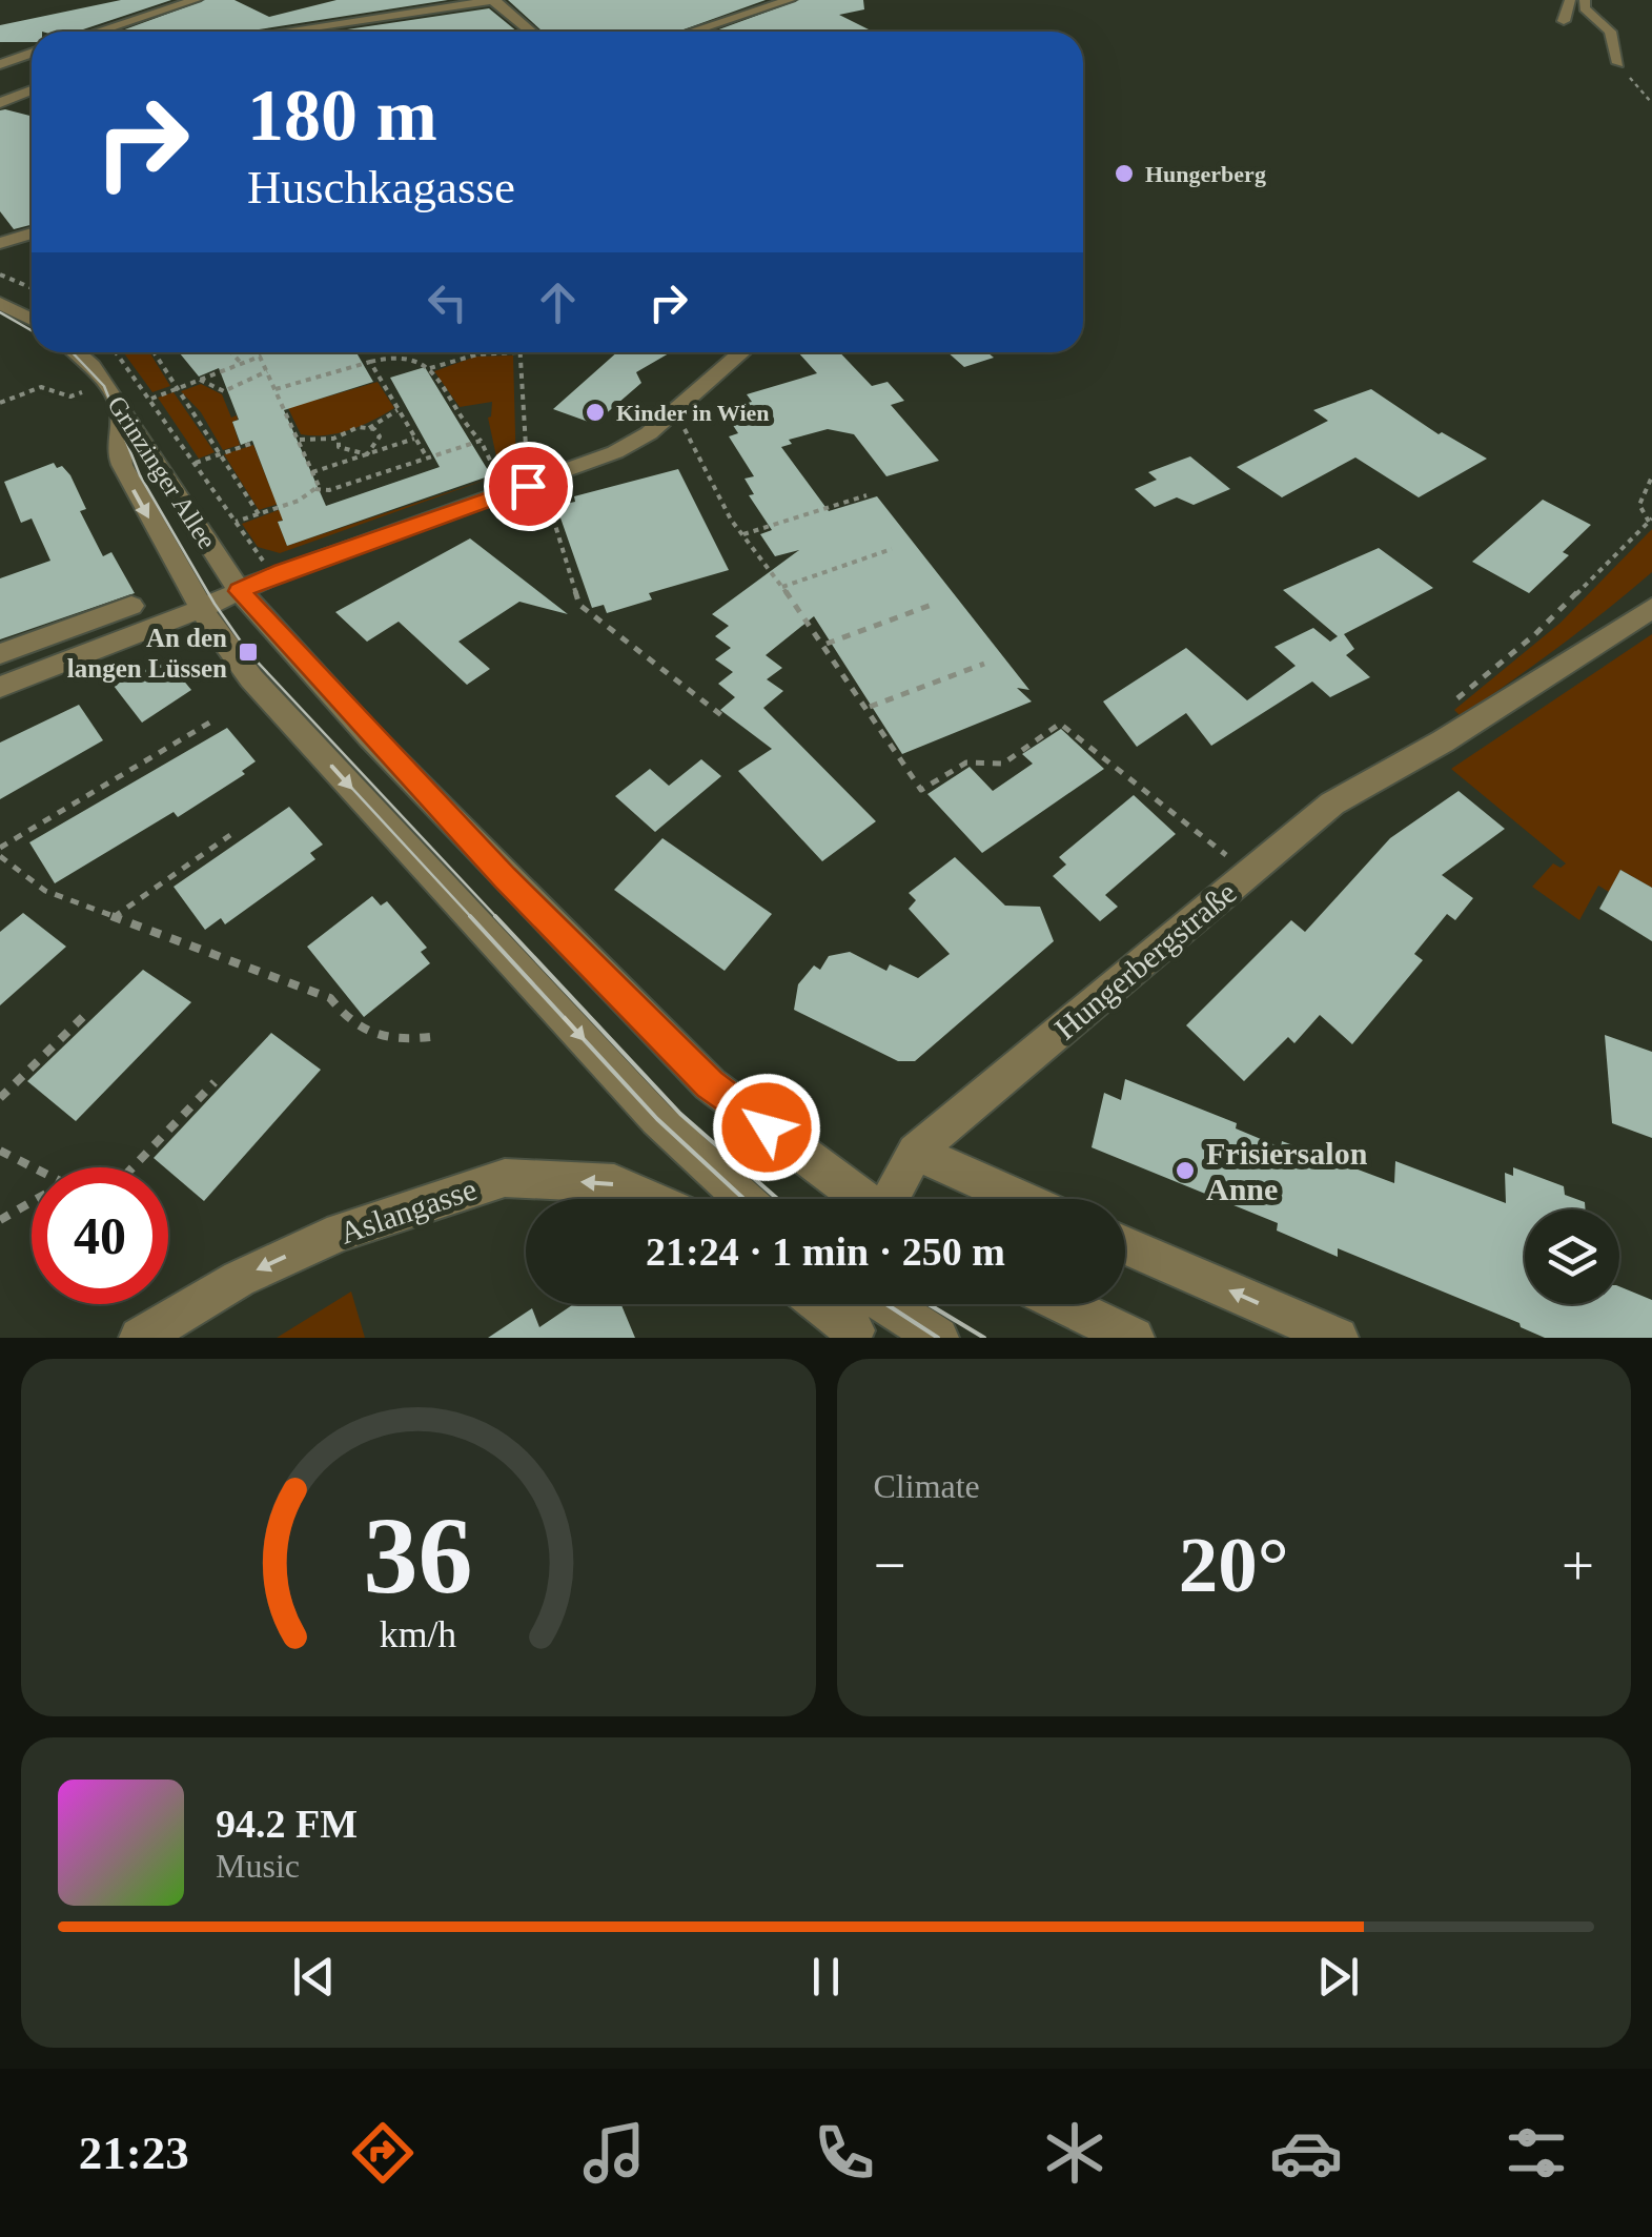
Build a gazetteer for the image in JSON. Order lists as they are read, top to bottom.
{
  "streets": {
    "street": ["Grinzinger Allee", "Hungerbergstraße", "Aslangasse"]
  },
  "one_way": ["Aslangasse"],
  "places": {
    "other": ["Hungerberg", "Kinder in Wien", "Frisiersalon Anne"],
    "transit": ["An den langen Lüssen"]
  },
  "page": {
    "turn": ["180 m", "Huschkagasse"],
    "limit": "40",
    "trip": "21:24 · 1 min · 250 m",
    "tile": "Climate",
    "heat": ["−", "20°", "+"],
    "song": ["94.2 FM", "Music"],
    "tabs": "21:23",
    "gauge": ["36", "km/h"]
  }
}
